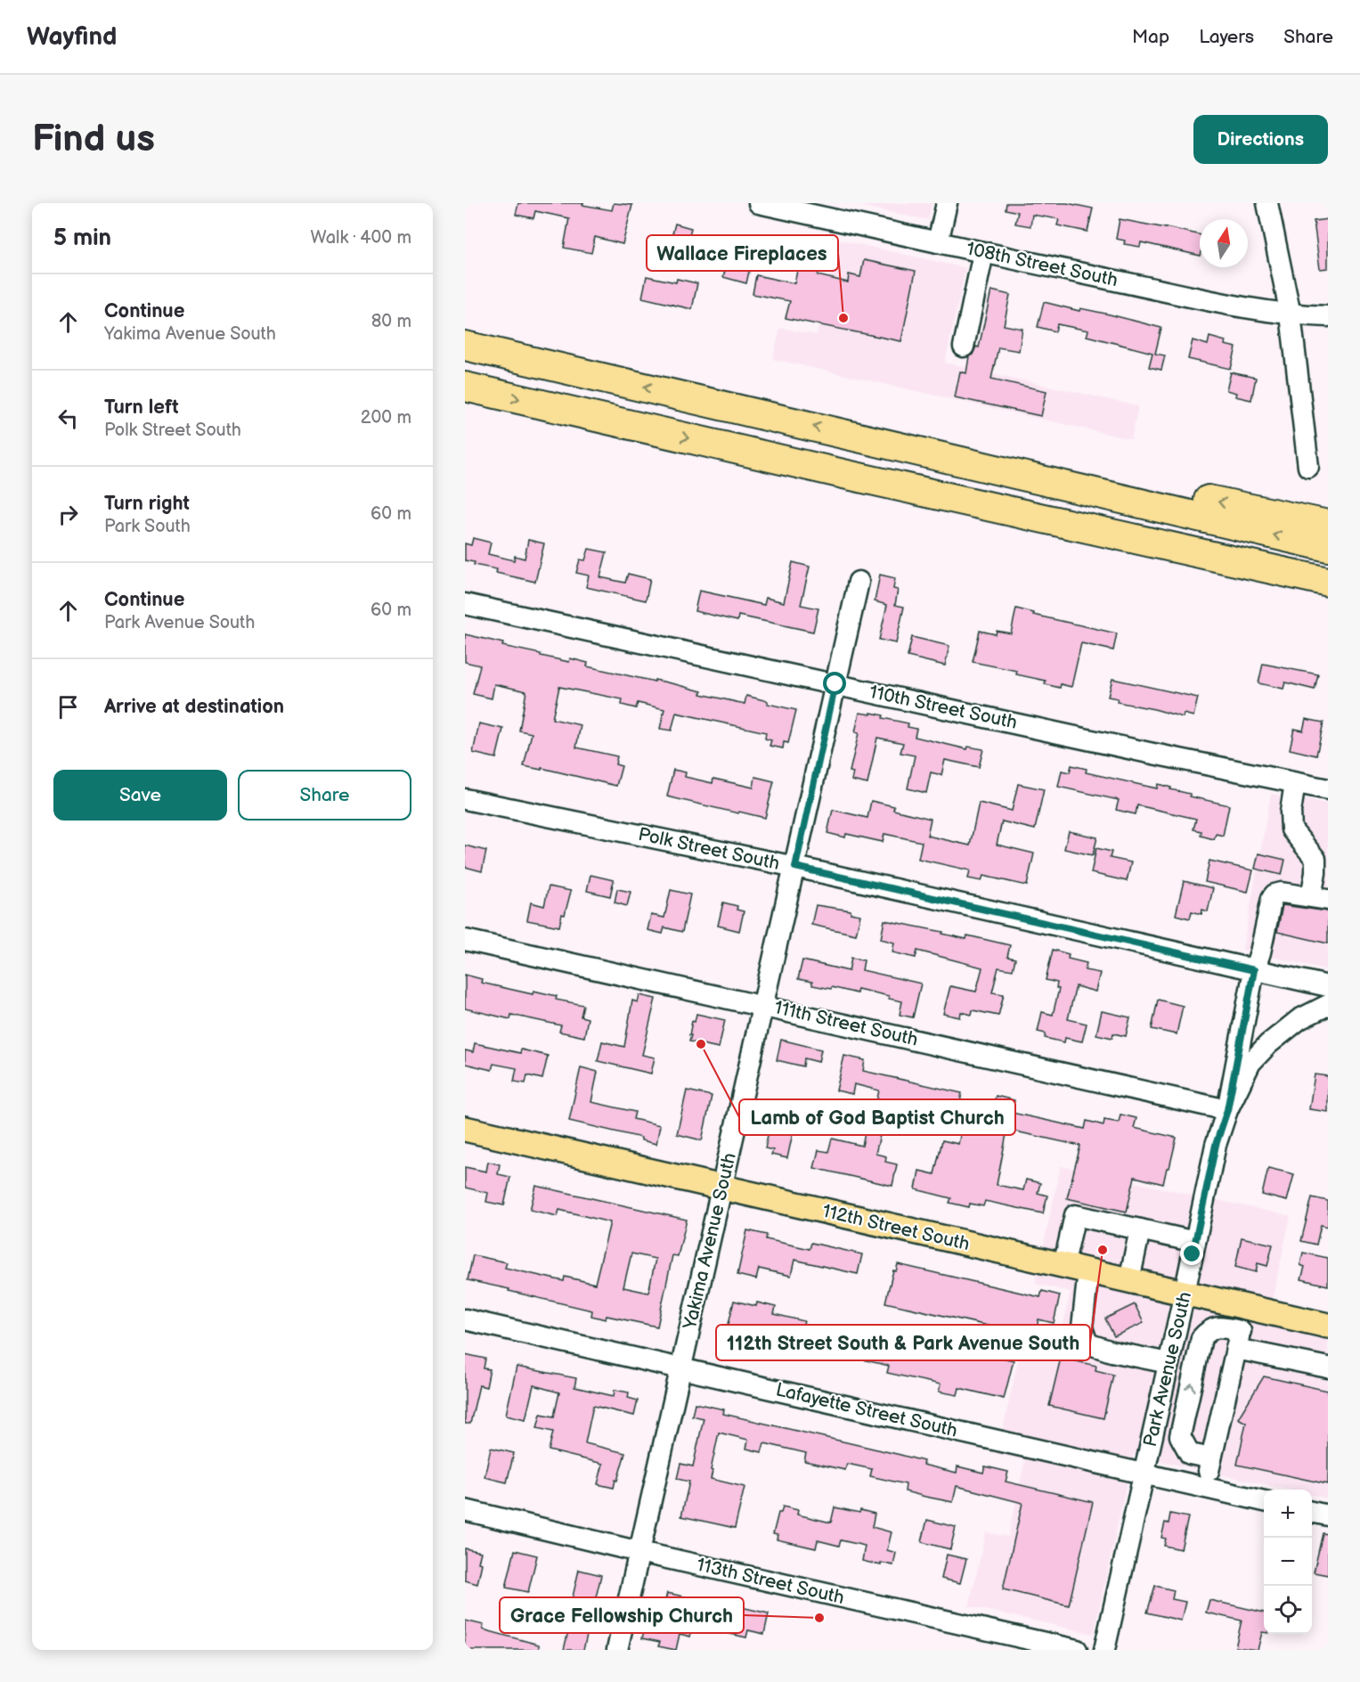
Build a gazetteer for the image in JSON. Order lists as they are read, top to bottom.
{
  "streets": {
    "main road": ["112th Street South"],
    "street": [
      "108th Street South",
      "110th Street South",
      "Polk Street South",
      "111th Street South",
      "Yakima Avenue South",
      "Park Avenue South",
      "Lafayette Street South",
      "113th Street South"
    ]
  },
  "crossings": [
    ["110th Street South", "Yakima Avenue South"],
    ["Polk Street South", "Yakima Avenue South"],
    ["111th Street South", "Yakima Avenue South"],
    ["111th Street South", "Park Avenue South"],
    ["112th Street South", "Yakima Avenue South"],
    ["112th Street South", "Park Avenue South"],
    ["Yakima Avenue South", "Lafayette Street South"],
    ["Yakima Avenue South", "113th Street South"],
    ["Park Avenue South", "Lafayette Street South"]
  ],
  "places": [
    "Wallace Fireplaces",
    "Lamb of God Baptist Church",
    "112th Street South & Park Avenue South",
    "Grace Fellowship Church"
  ],
  "north": "top",
  "page": {
    "header": "Wayfind",
    "nav": ["Map", "Layers", "Share"],
    "buttons": [
      "Directions",
      ["Save", "Share"]
    ],
    "title": "Find us",
    "heading": ["5 min", "Walk · 400 m"],
    "list": [
      ["Continue", "Yakima Avenue South", "80 m"],
      ["Turn left", "Polk Street South", "200 m"],
      ["Turn right", "Park South", "60 m"],
      ["Continue", "Park Avenue South", "60 m"],
      "Arrive at destination"
    ],
    "map_buttons": ["+", "−"]
  }
}
